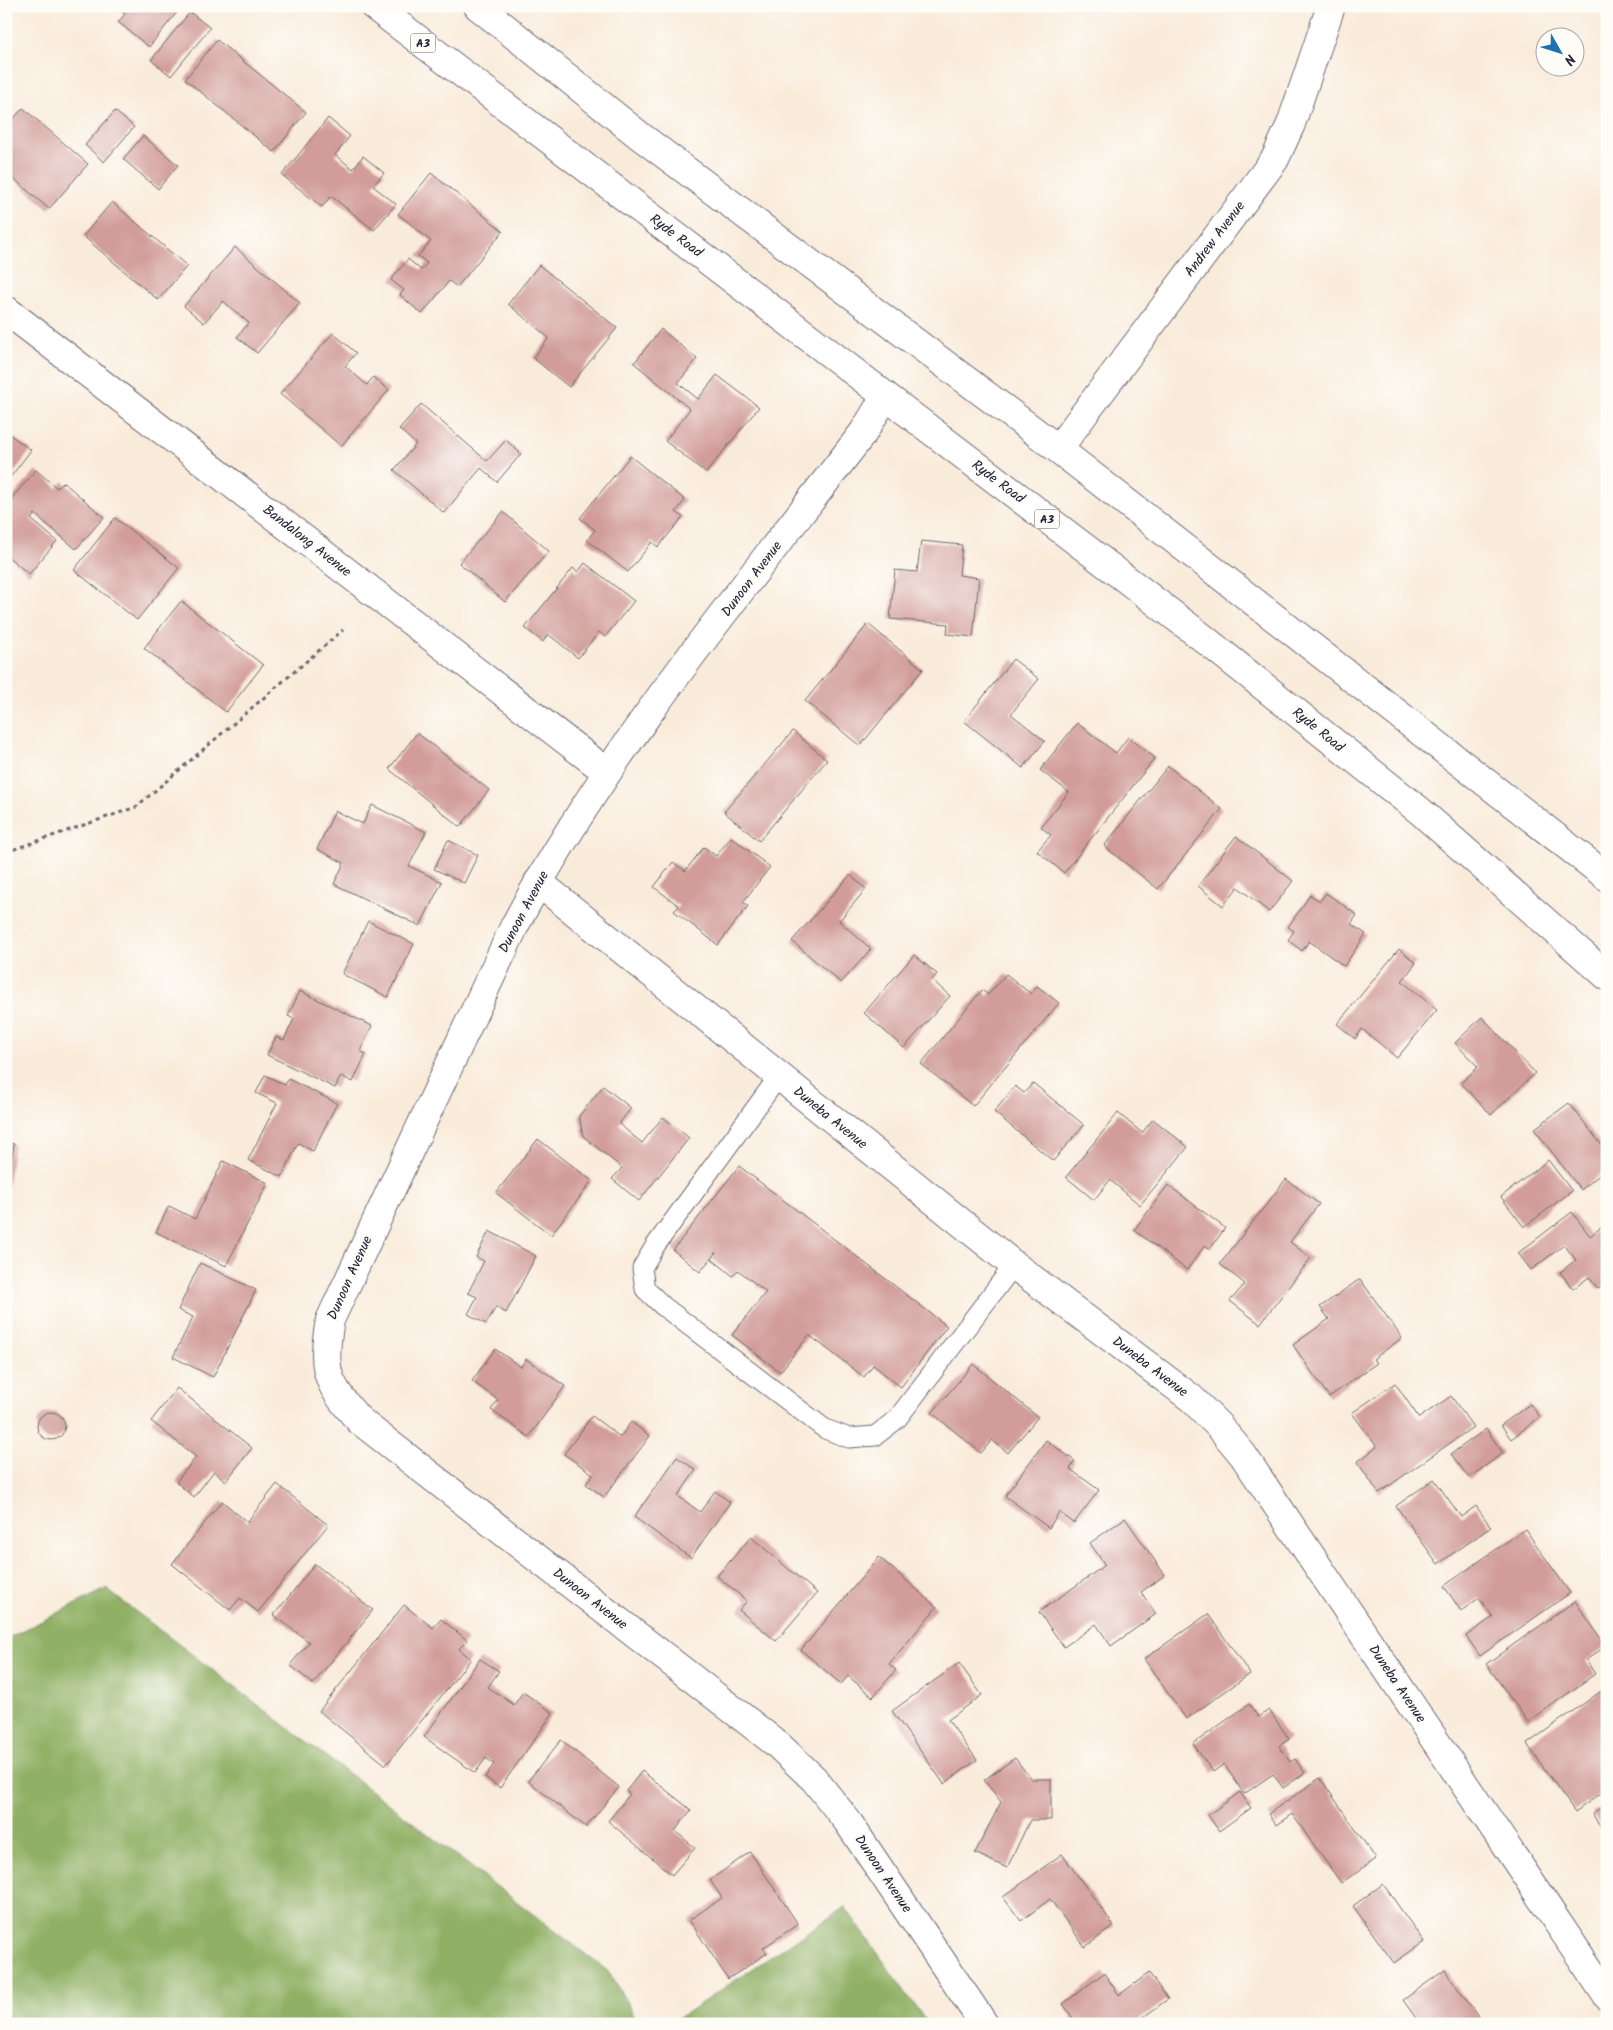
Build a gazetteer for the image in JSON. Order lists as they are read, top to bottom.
{
  "streets": {
    "main road": [
      "A3",
      "Ryde Road",
      "Andrew Avenue",
      "Bandalong Avenue",
      "Dunoon Avenue",
      "Duneba Avenue"
    ]
  },
  "crossings": [
    ["Ryde Road", "Dunoon Avenue"],
    ["Bandalong Avenue", "Dunoon Avenue"],
    ["Dunoon Avenue", "Duneba Avenue"]
  ],
  "north": "bottom right"
}
